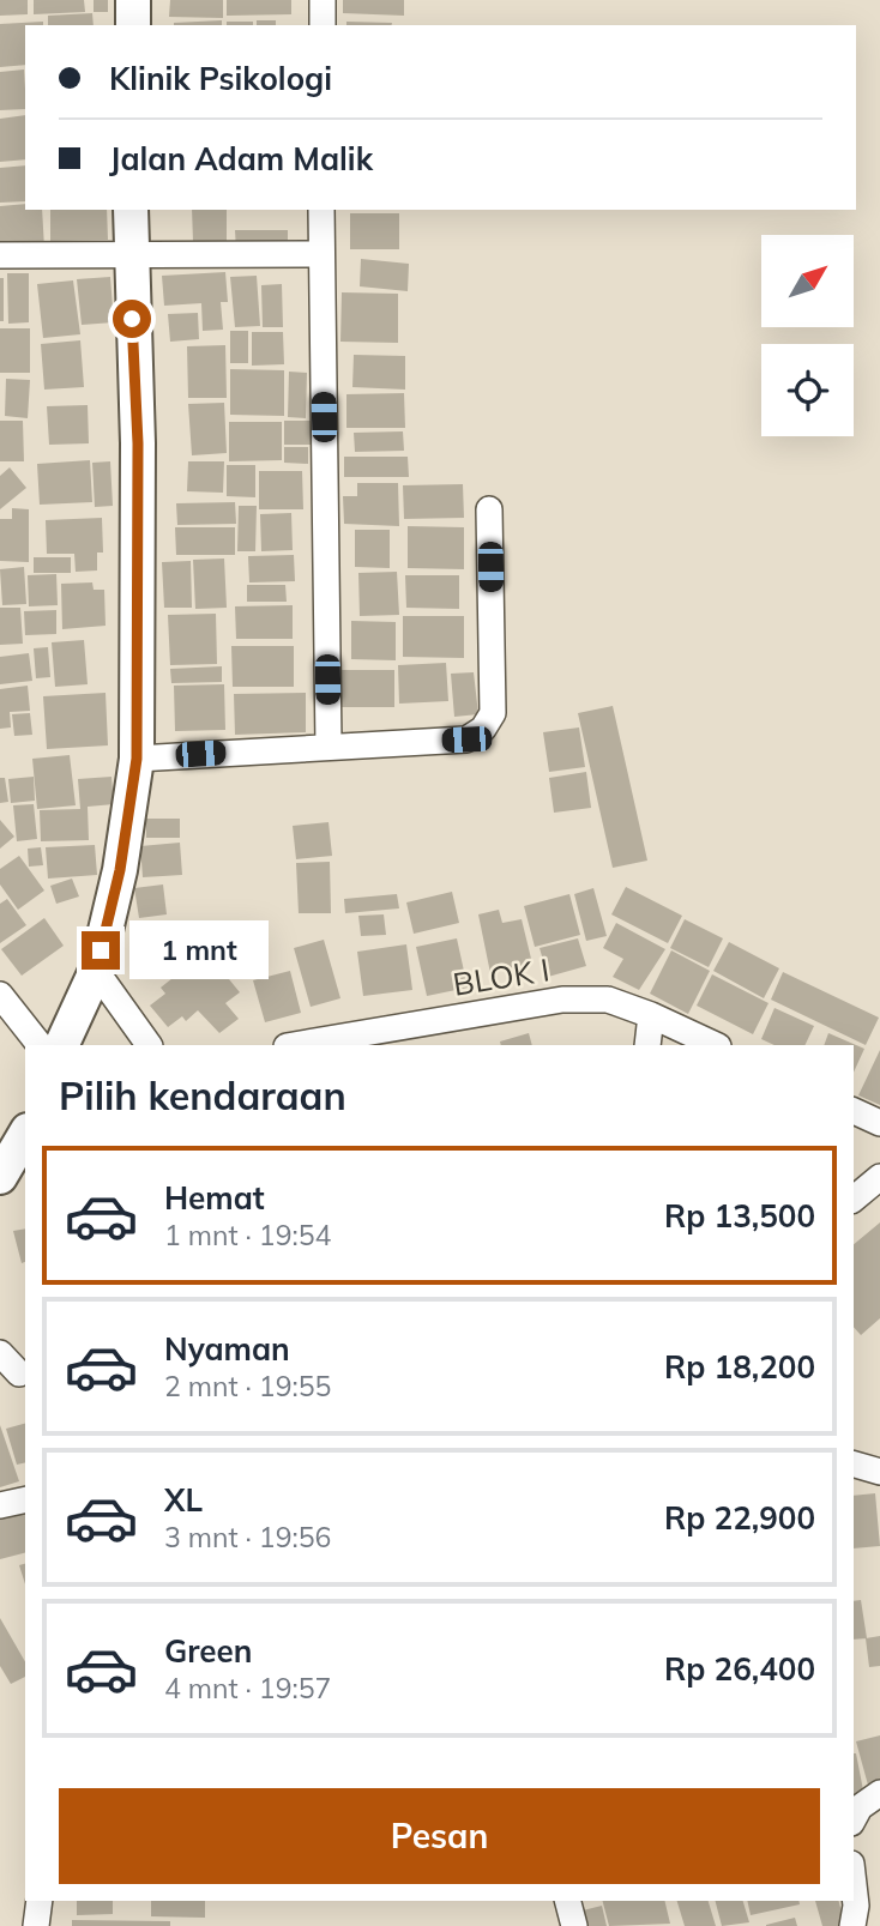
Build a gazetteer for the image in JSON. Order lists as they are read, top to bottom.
{
  "streets": {
    "street": ["BLOK I"]
  },
  "north": "top right",
  "page": {
    "banner": ["Klinik Psikologi", "Jalan Adam Malik"],
    "bubble": "1 mnt",
    "heading": "Pilih kendaraan",
    "list": [
      {
        "name": "Hemat",
        "note": "1 mnt · 19:54",
        "value": "Rp 13,500"
      },
      {
        "name": "Nyaman",
        "note": "2 mnt · 19:55",
        "value": "Rp 18,200"
      },
      {
        "name": "XL",
        "note": "3 mnt · 19:56",
        "value": "Rp 22,900"
      },
      {
        "name": "Green",
        "note": "4 mnt · 19:57",
        "value": "Rp 26,400"
      }
    ],
    "buttons": "Pesan"
  }
}
